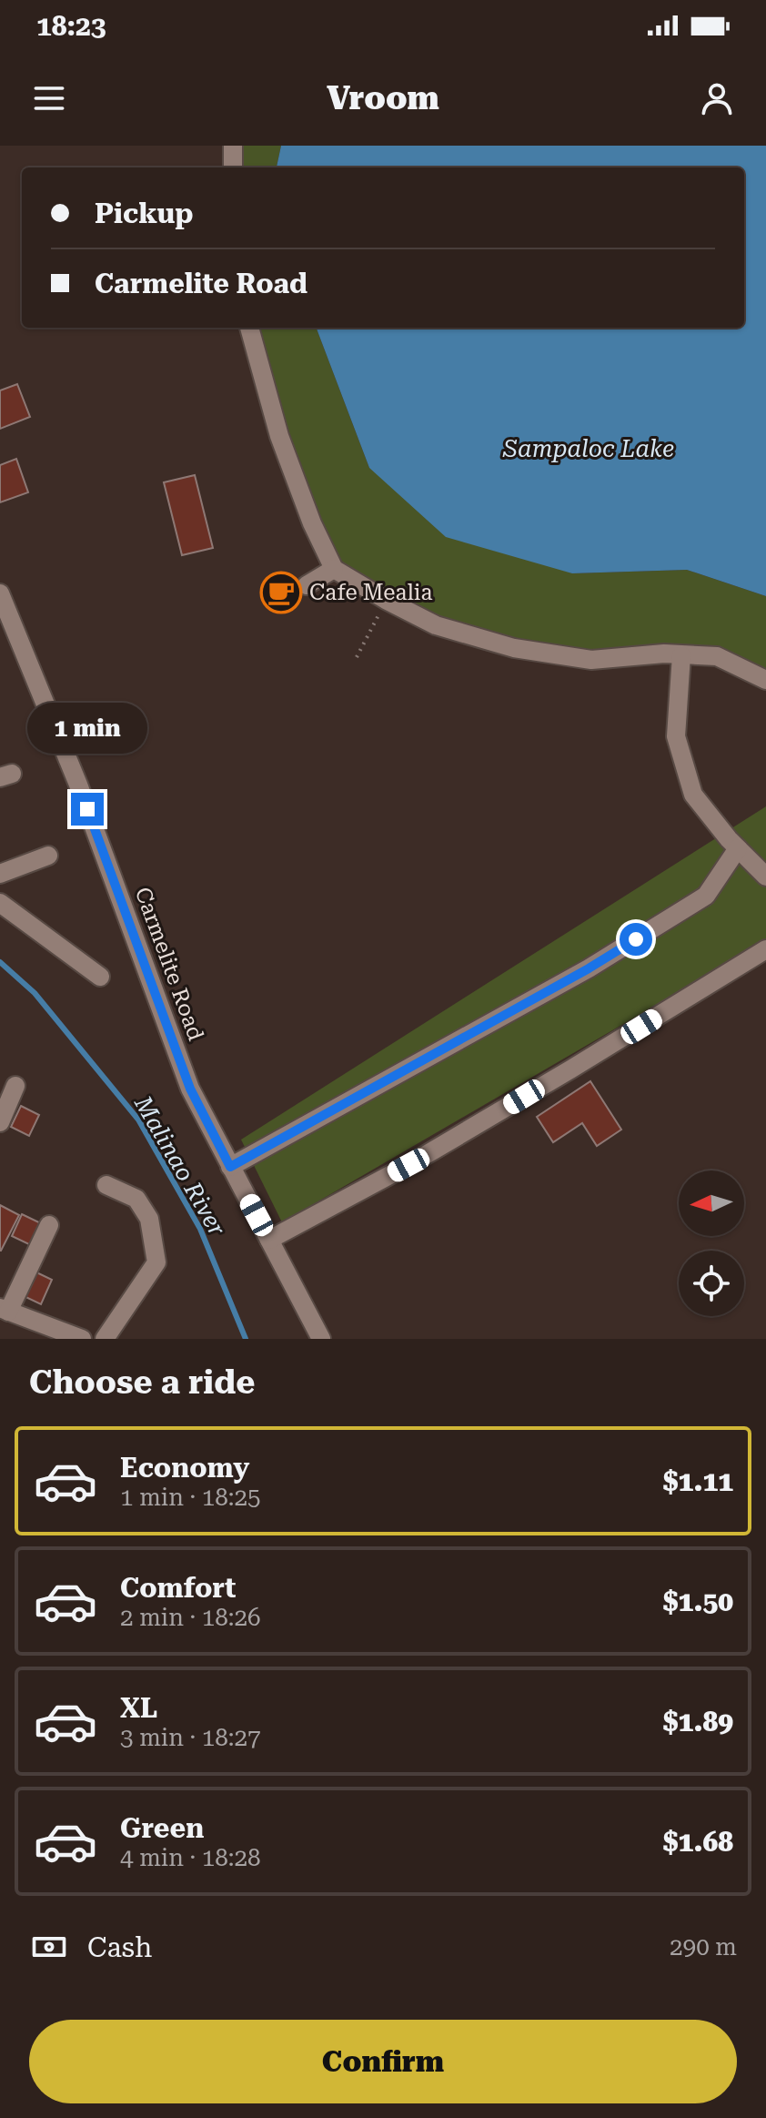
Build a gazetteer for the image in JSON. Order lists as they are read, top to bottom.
{
  "streets": {
    "street": ["Carmelite Road"]
  },
  "water": ["Sampaloc Lake", "Malinao River"],
  "places": {
    "cafe": ["Cafe Mealia"]
  },
  "north": "left",
  "page": {
    "status": "18:23",
    "header": "Vroom",
    "banner": ["Pickup", "Carmelite Road"],
    "bubble": "1 min",
    "heading": "Choose a ride",
    "list": [
      {
        "name": "Economy",
        "note": "1 min · 18:25",
        "value": "$1.11"
      },
      {
        "name": "Comfort",
        "note": "2 min · 18:26",
        "value": "$1.50"
      },
      {
        "name": "XL",
        "note": "3 min · 18:27",
        "value": "$1.89"
      },
      {
        "name": "Green",
        "note": "4 min · 18:28",
        "value": "$1.68"
      }
    ],
    "pay": ["Cash", "290 m"],
    "buttons": "Confirm"
  }
}
